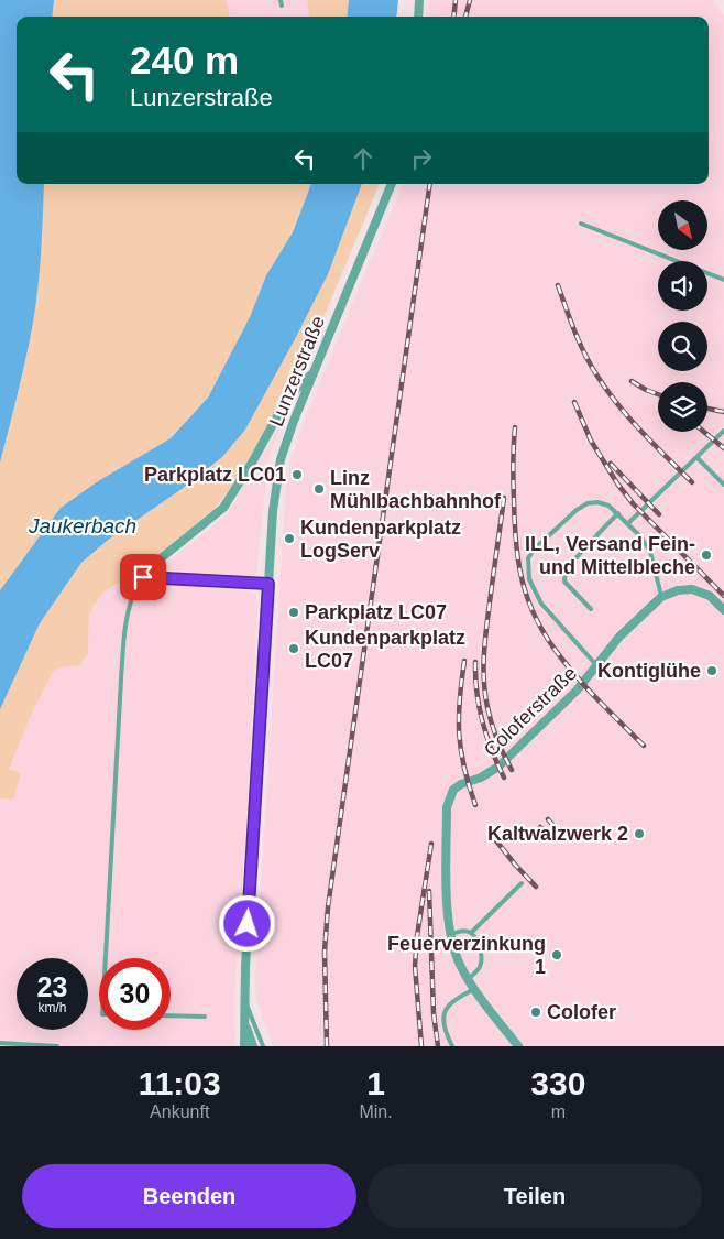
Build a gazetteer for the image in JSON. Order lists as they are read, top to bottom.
{
  "streets": {
    "street": ["Lunzerstraße", "Coloferstraße"]
  },
  "water": ["Jaukerbach"],
  "places": [
    "Parkplatz LC01",
    "Linz Mühlbachbahnhof",
    "Kundenparkplatz LogServ",
    "ILL, Versand Fein- und Mittelbleche",
    "Parkplatz LC07",
    "Kundenparkplatz LC07",
    "Kontiglühe",
    "Kaltwalzwerk 2",
    "Feuerverzinkung 1",
    "Colofer"
  ],
  "north": "bottom right",
  "page": {
    "turn": ["240 m", "Lunzerstraße"],
    "speed": "23 km/h",
    "limit": "30",
    "eta": [
      "11:03",
      "Ankunft",
      "1",
      "Min.",
      "330",
      "m"
    ],
    "buttons": ["Beenden", "Teilen"]
  }
}
